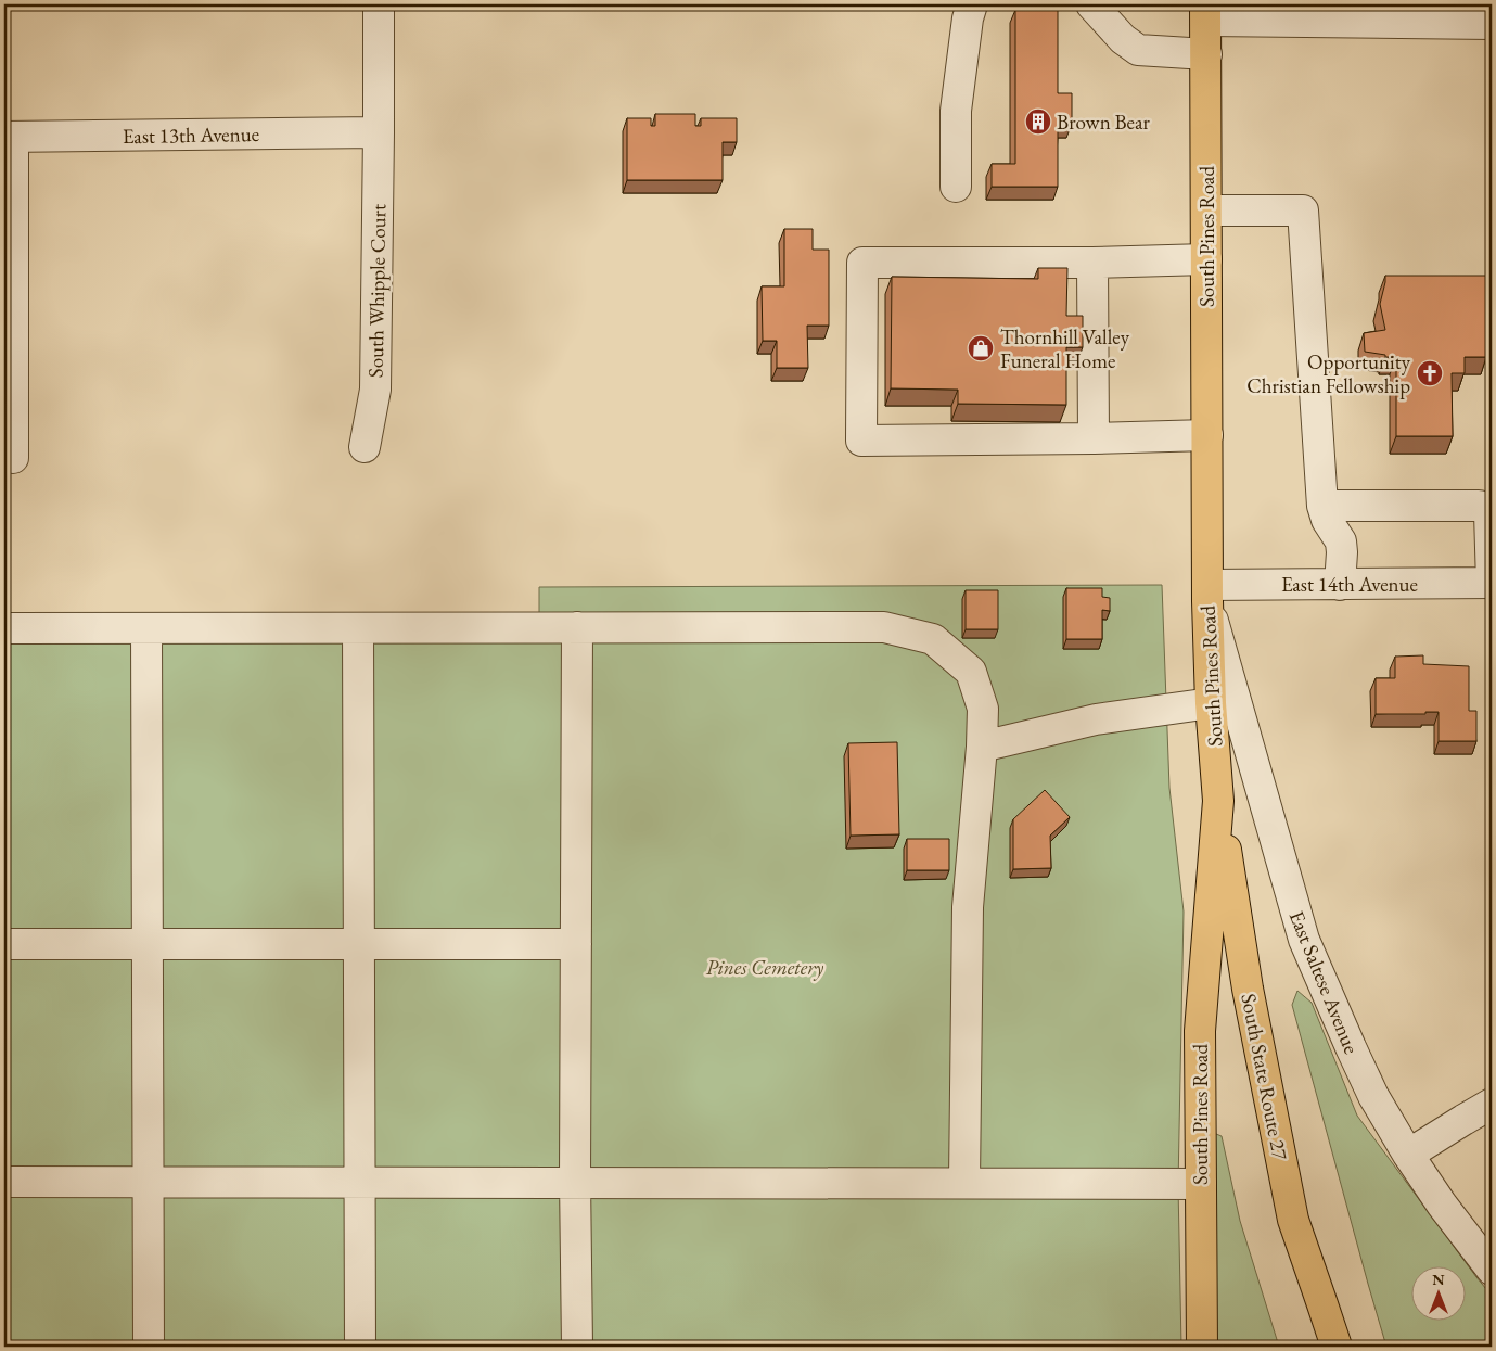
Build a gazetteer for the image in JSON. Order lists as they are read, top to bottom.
{
  "streets": {
    "main road": ["South Pines Road", "South State Route 27"],
    "street": [
      "East 13th Avenue",
      "South Whipple Court",
      "East 14th Avenue",
      "East Saltese Avenue"
    ]
  },
  "crossings": [
    ["East 13th Avenue", "South Whipple Court"],
    ["South Pines Road", "East 14th Avenue"],
    ["South Pines Road", "East Saltese Avenue"],
    ["South Pines Road", "South State Route 27"],
    ["East 14th Avenue", "East Saltese Avenue"]
  ],
  "parks": ["Pines Cemetery"],
  "places": {
    "building": ["Brown Bear"],
    "shop": ["Thornhill Valley Funeral Home"],
    "church": ["Opportunity Christian Fellowship"]
  },
  "north": "top"
}
